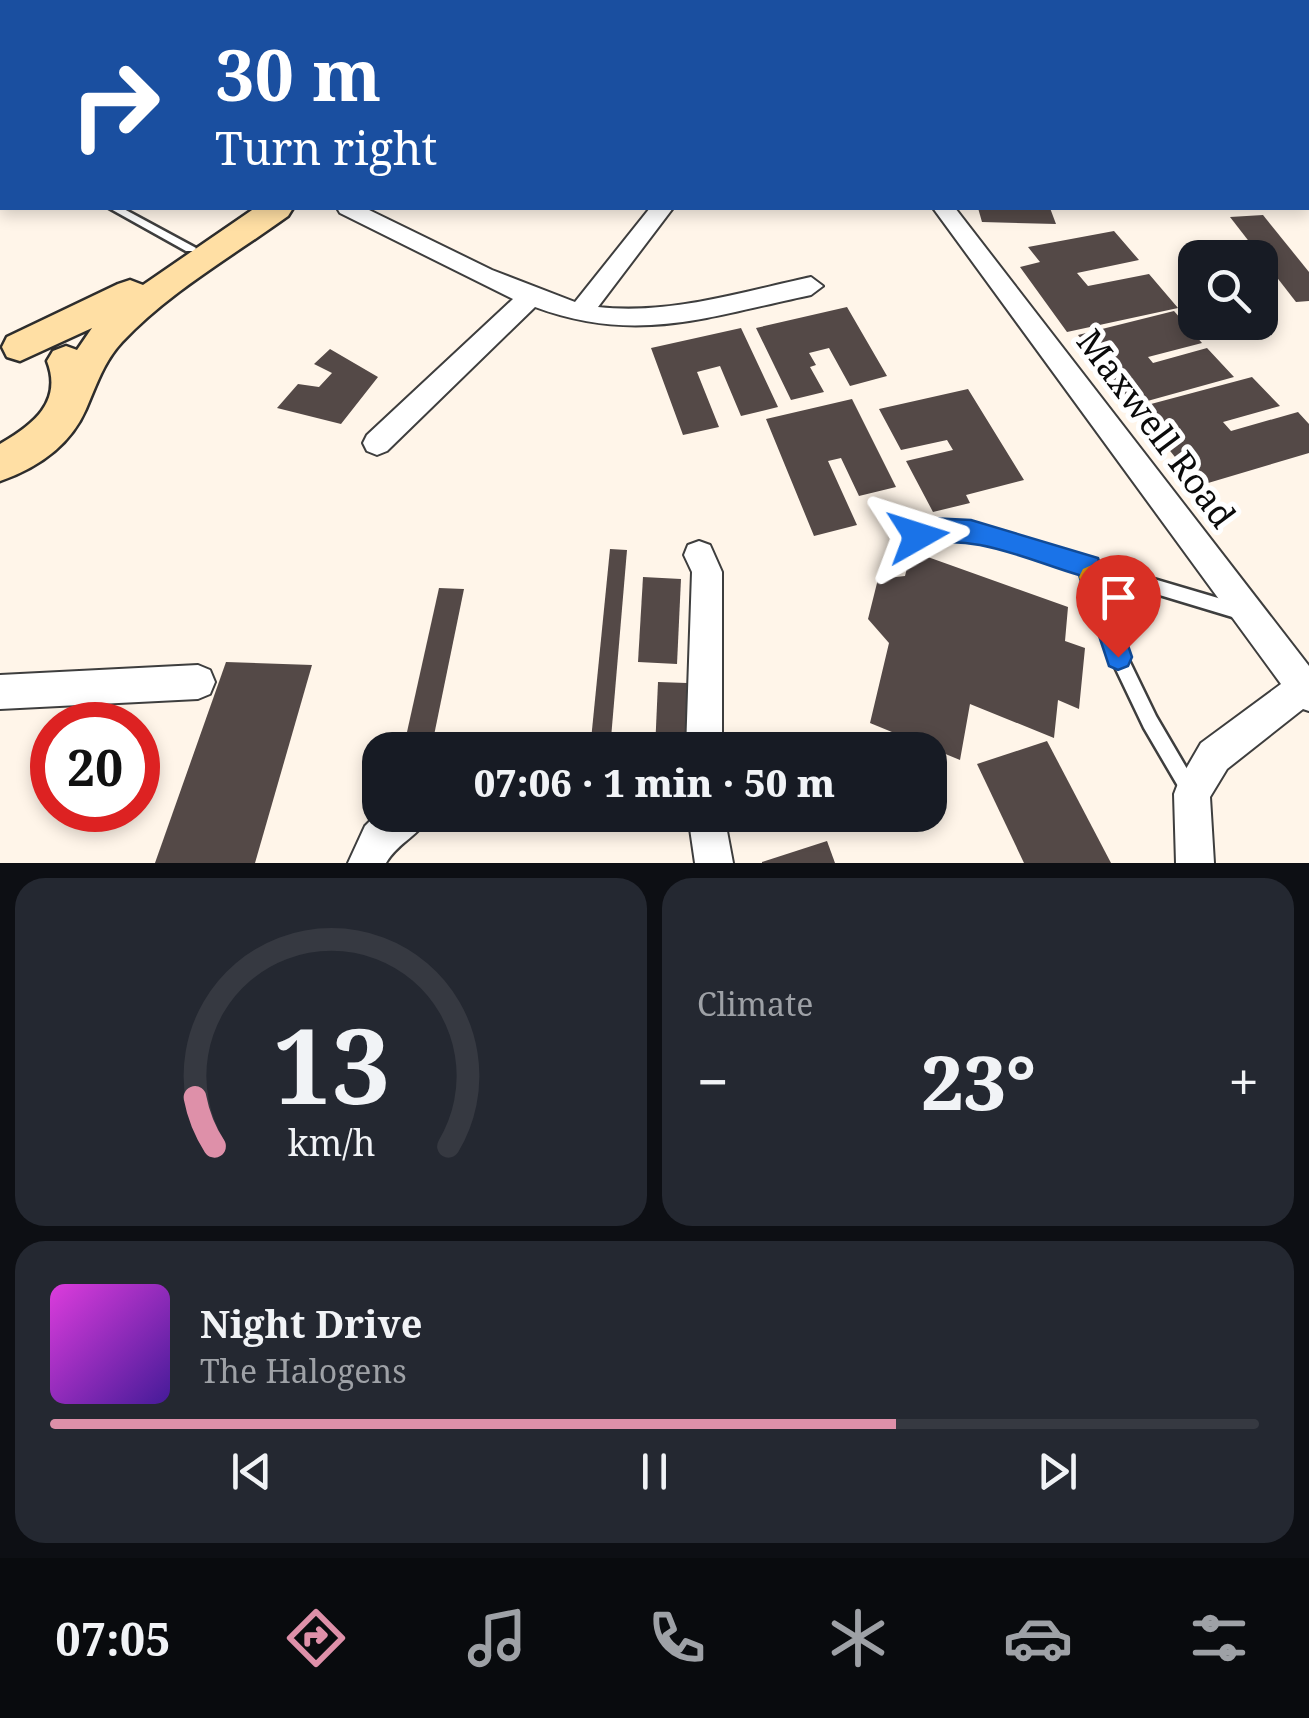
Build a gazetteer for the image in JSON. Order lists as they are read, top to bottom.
{
  "streets": {
    "street": ["Maxwell Road"]
  },
  "page": {
    "turn": ["30 m", "Turn right"],
    "limit": "20",
    "trip": "07:06 · 1 min · 50 m",
    "tile": "Climate",
    "heat": ["−", "23°", "+"],
    "song": ["Night Drive", "The Halogens"],
    "tabs": "07:05",
    "gauge": ["13", "km/h"]
  }
}
